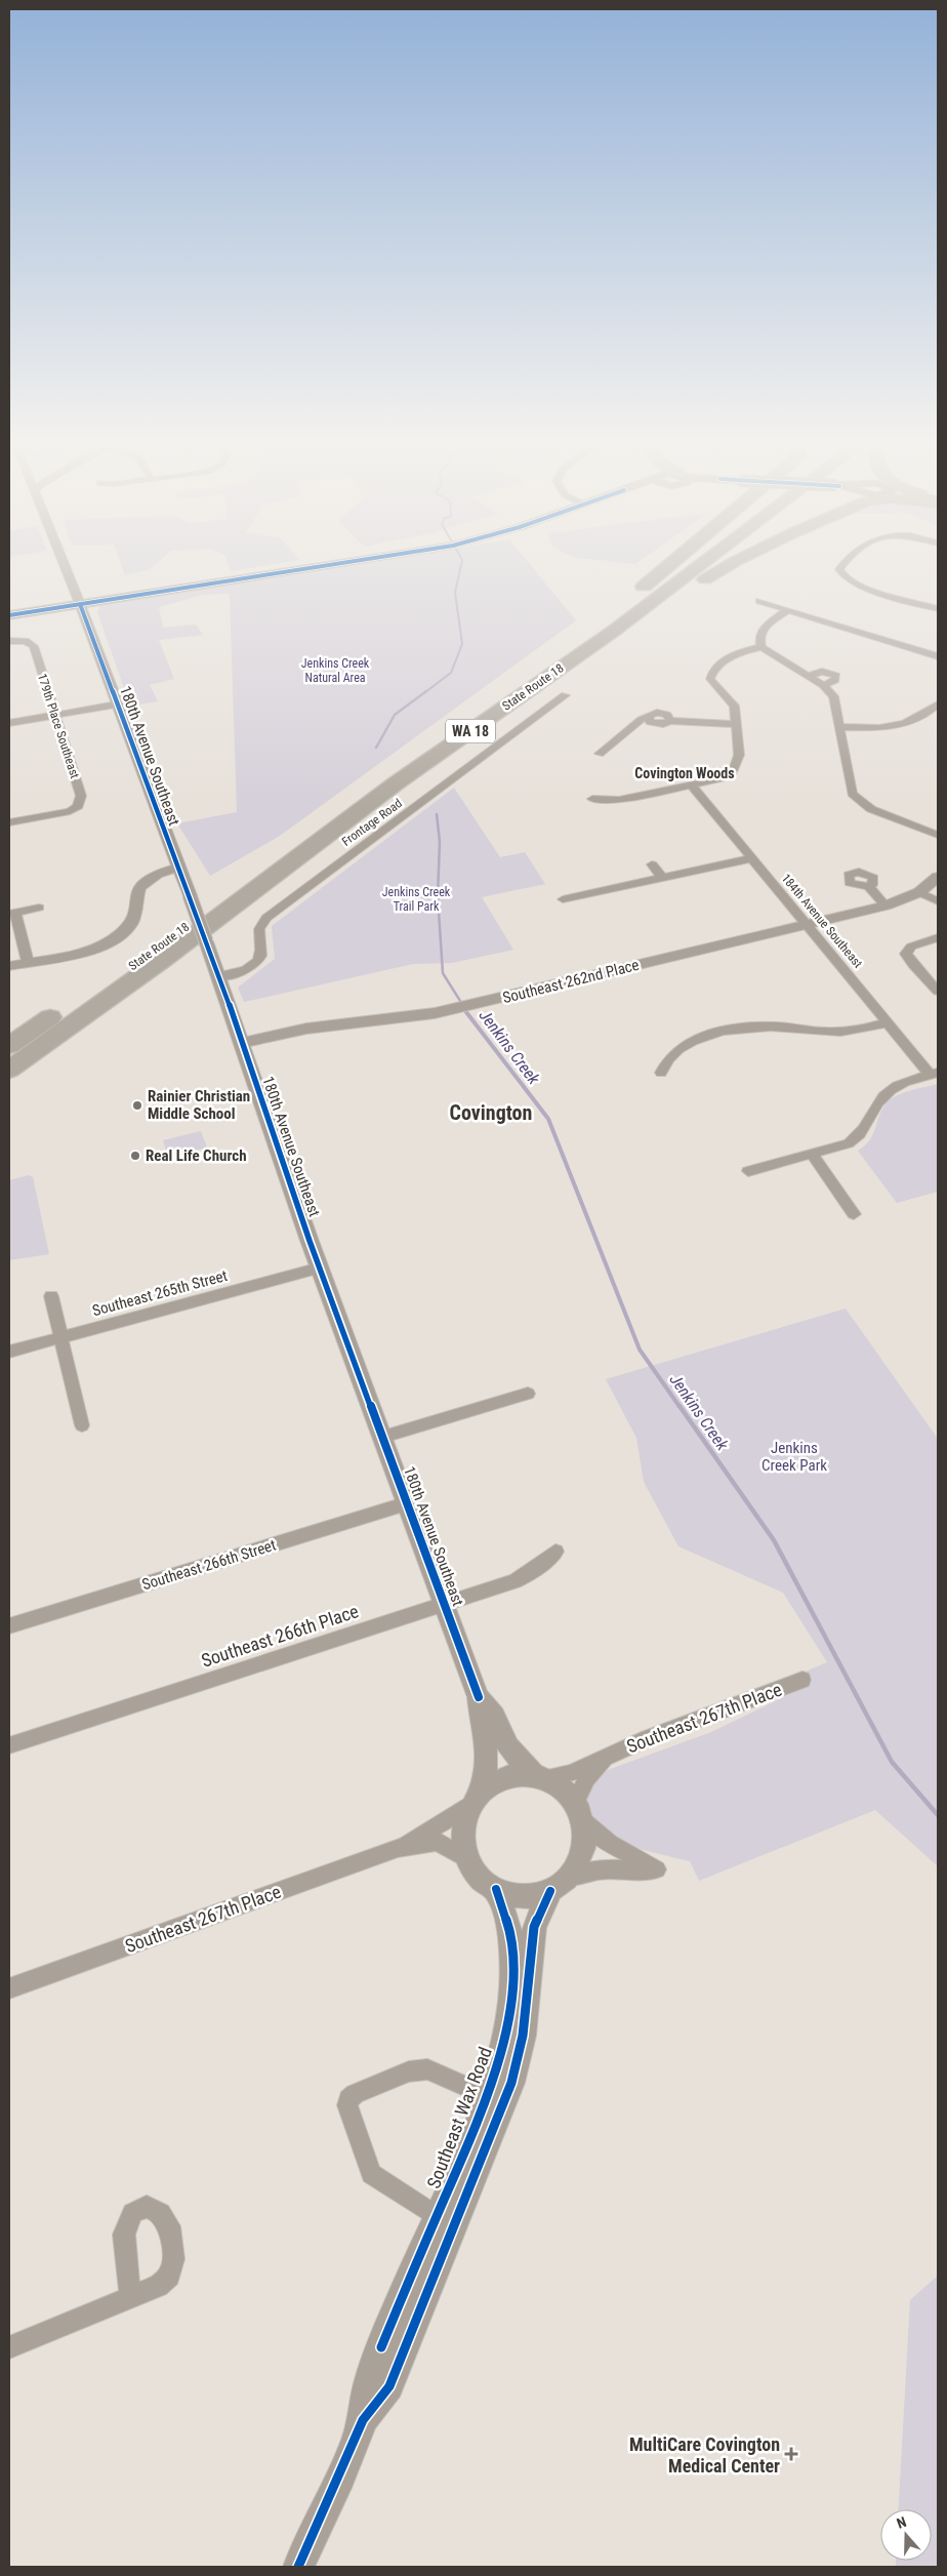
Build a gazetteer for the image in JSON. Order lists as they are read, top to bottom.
{
  "streets": {
    "highway": ["State Route 18", "WA 18"],
    "street": [
      "179th Place Southeast",
      "180th Avenue Southeast",
      "Frontage Road",
      "184th Avenue Southeast",
      "Southeast 262nd Place",
      "Southeast 265th Street",
      "Southeast 266th Street",
      "Southeast 266th Place",
      "Southeast 267th Place",
      "Southeast Wax Road"
    ]
  },
  "crossings": [
    ["180th Avenue Southeast", "Frontage Road"],
    ["180th Avenue Southeast", "Southeast 262nd Place"],
    ["180th Avenue Southeast", "Southeast 265th Street"],
    ["180th Avenue Southeast", "Southeast 266th Street"],
    ["180th Avenue Southeast", "Southeast 266th Place"],
    ["180th Avenue Southeast", "Southeast 267th Place"],
    ["180th Avenue Southeast", "Southeast Wax Road"],
    ["184th Avenue Southeast", "Southeast 262nd Place"],
    ["Southeast 267th Place", "Southeast Wax Road"]
  ],
  "districts": ["Covington Woods", "Covington"],
  "water": ["Jenkins Creek"],
  "parks": ["Jenkins Creek Natural Area", "Jenkins Creek Trail Park", "Jenkins Creek Park"],
  "places": {
    "other": ["Rainier Christian Middle School", "Real Life Church"],
    "health": ["MultiCare Covington Medical Center"]
  },
  "north": "top"
}
